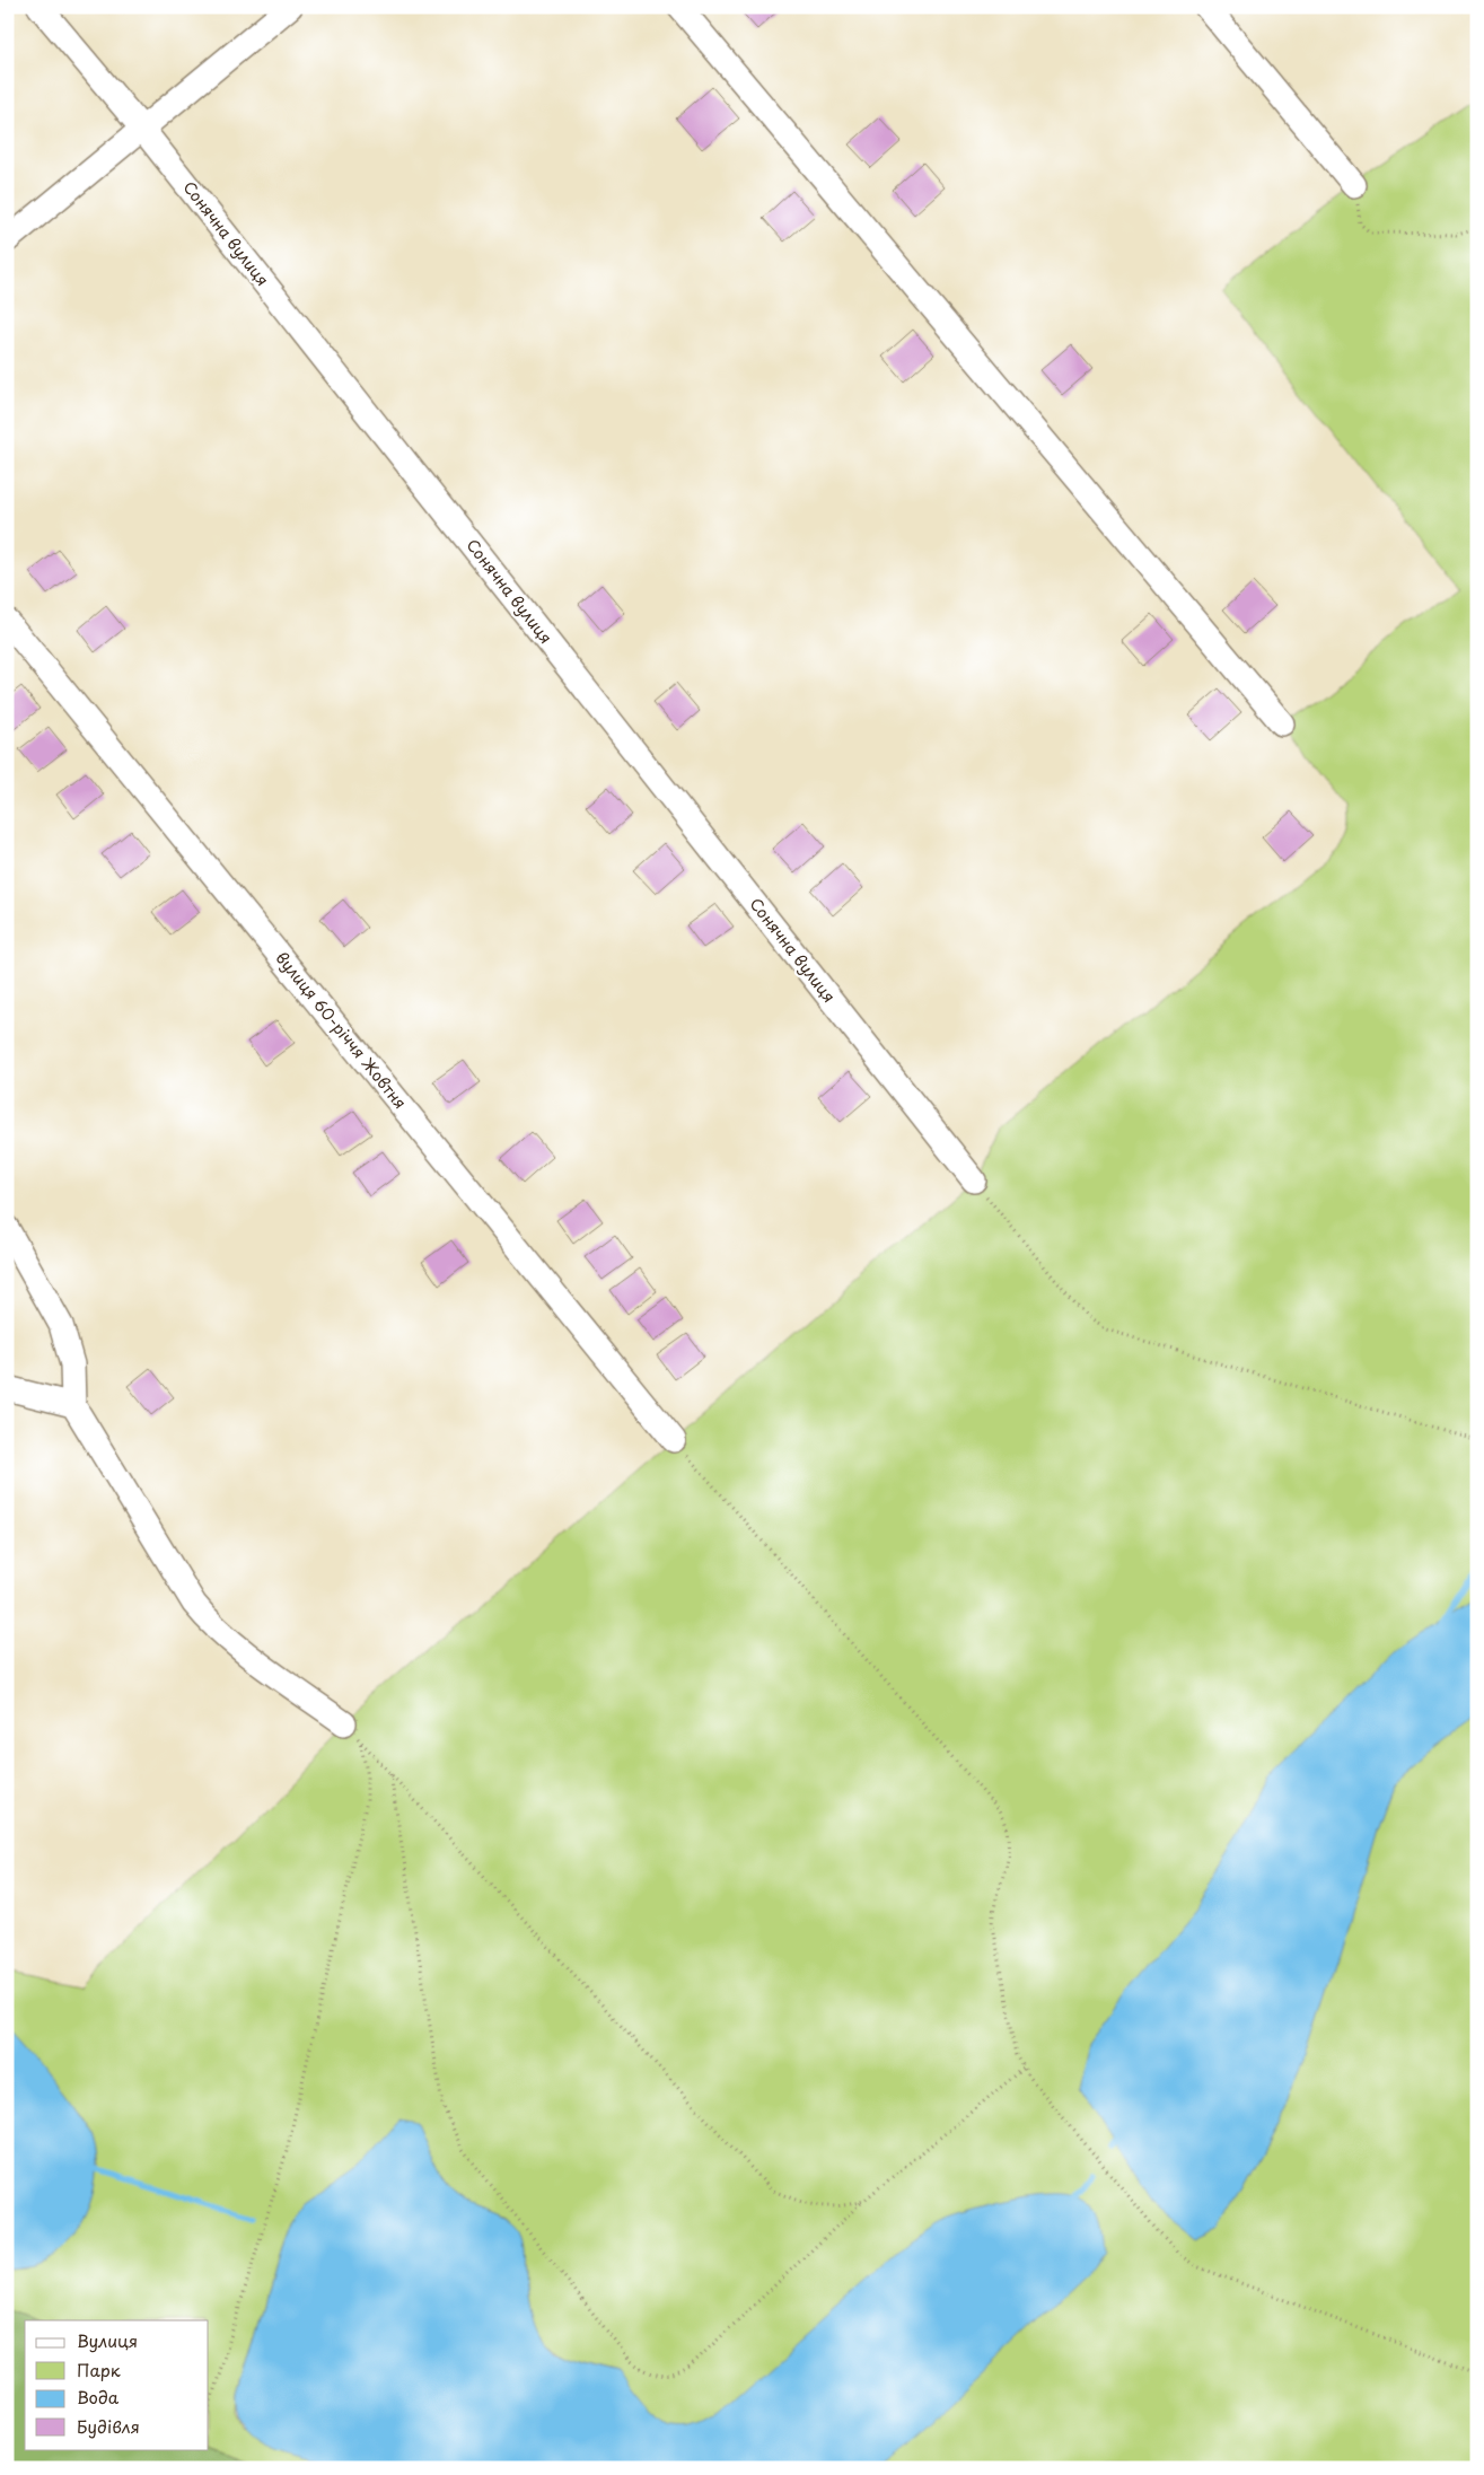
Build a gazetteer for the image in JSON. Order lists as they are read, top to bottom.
{
  "streets": {
    "street": ["Сонячна вулиця", "вулиця 60-річчя Жовтня"]
  },
  "legend": [
    "Вулиця",
    "Парк",
    "Вода",
    "Будівля"
  ]
}
